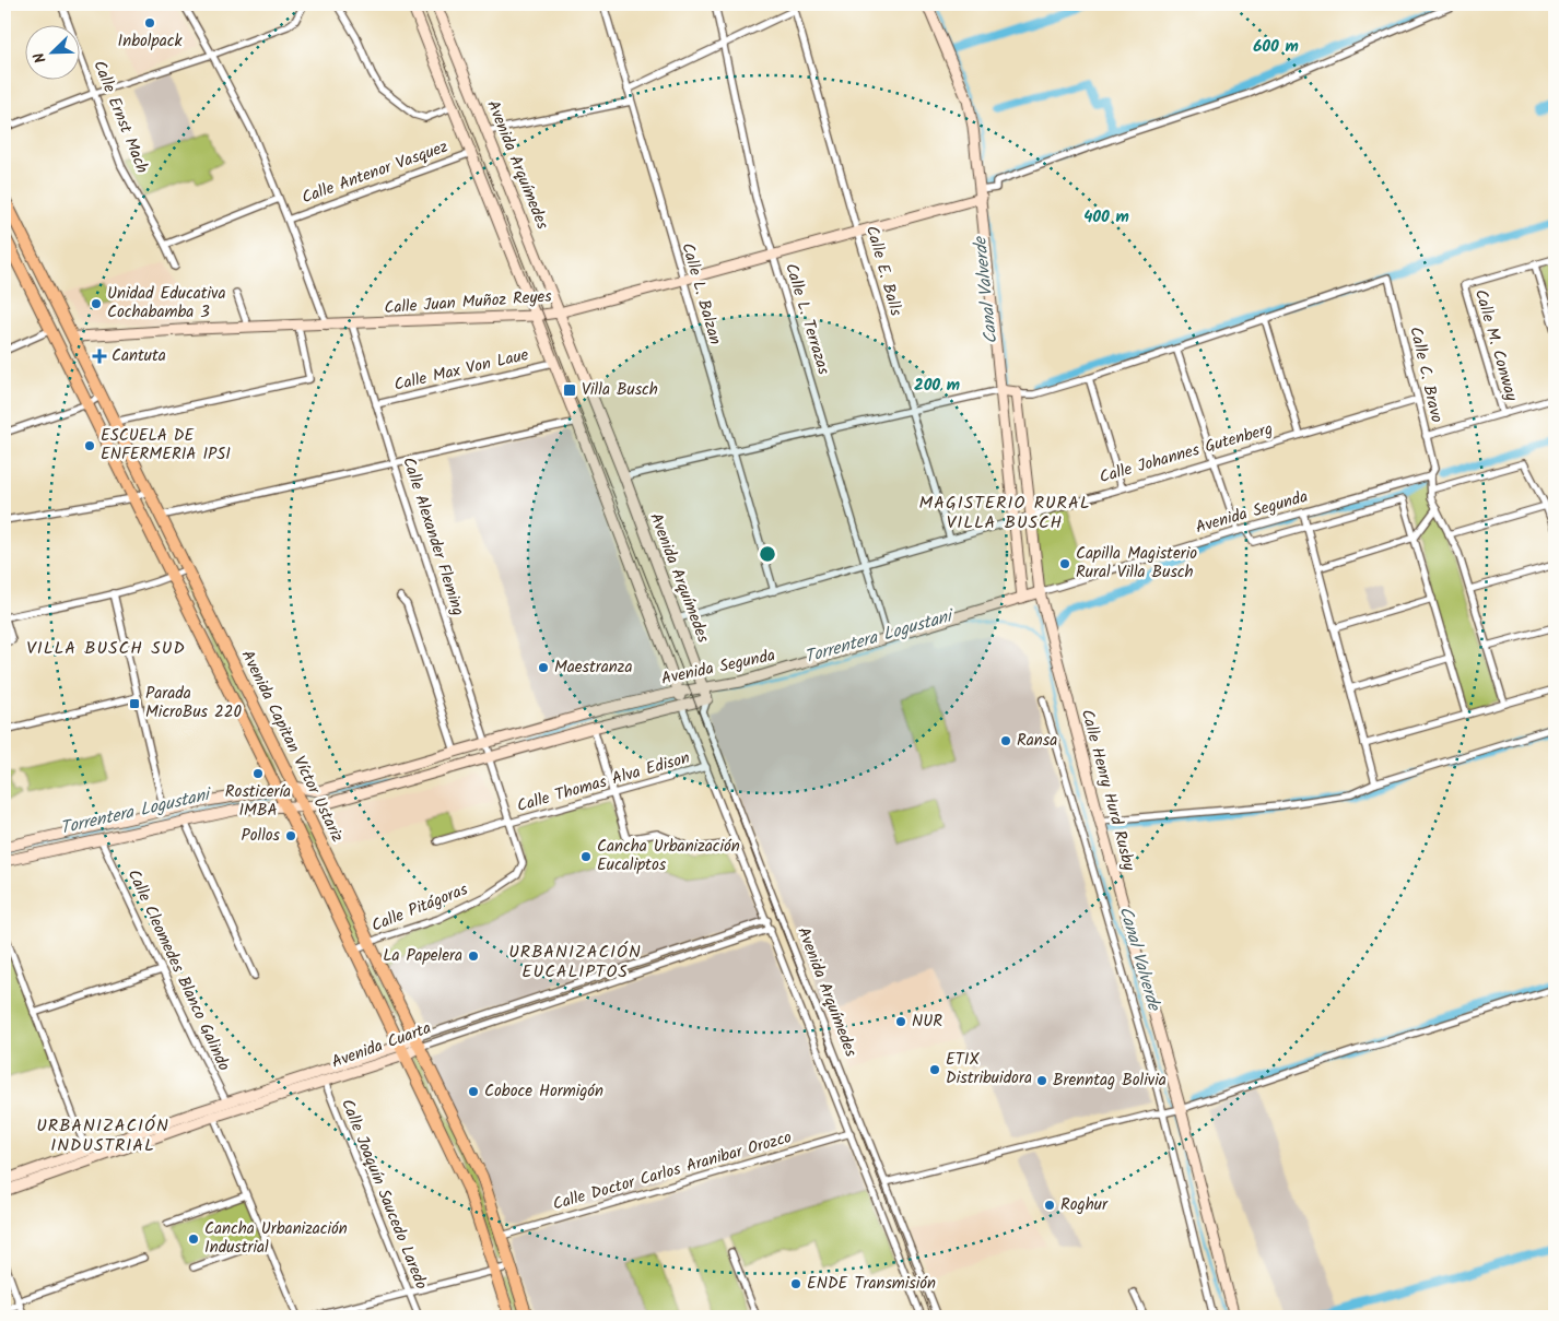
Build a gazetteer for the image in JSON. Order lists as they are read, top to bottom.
{
  "streets": {
    "main road": ["Avenida Capitan Víctor Ustariz"],
    "street": [
      "Calle Ernst Mach",
      "Avenida Arquímedes",
      "Calle Antenor Vasquez",
      "Calle E. Balls",
      "Calle L. Balzan",
      "Calle Juan Muñoz Reyes",
      "Calle L. Terrazas",
      "Calle M. Conway",
      "Calle Max Von Laue",
      "Calle C. Bravo",
      "Calle Johannes Gutenberg",
      "Avenida Segunda",
      "Calle Alexander Fleming",
      "Calle Thomas Alva Edison",
      "Calle Henry Hurd Rusby",
      "Calle Pitágoras",
      "Calle Cleomedes Blanco Galindo",
      "Avenida Cuarta",
      "Calle Doctor Carlos Aranibar Orozco",
      "Calle Joaquín Saucedo Laredo"
    ]
  },
  "crossings": [
    ["Calle Ernst Mach", "Calle Antenor Vasquez"],
    ["Avenida Arquímedes", "Calle Antenor Vasquez"],
    ["Avenida Arquímedes", "Calle Juan Muñoz Reyes"],
    ["Avenida Arquímedes", "Calle Max Von Laue"],
    ["Avenida Arquímedes", "Calle Johannes Gutenberg"],
    ["Avenida Arquímedes", "Avenida Segunda"],
    ["Avenida Arquímedes", "Calle Thomas Alva Edison"],
    ["Avenida Arquímedes", "Avenida Cuarta"],
    ["Avenida Arquímedes", "Calle Doctor Carlos Aranibar Orozco"],
    ["Calle E. Balls", "Calle Juan Muñoz Reyes"],
    ["Calle E. Balls", "Calle L. Terrazas"],
    ["Calle E. Balls", "Calle Johannes Gutenberg"],
    ["Calle L. Balzan", "Calle Juan Muñoz Reyes"],
    ["Calle L. Balzan", "Calle Johannes Gutenberg"],
    ["Calle Juan Muñoz Reyes", "Calle L. Terrazas"],
    ["Calle Juan Muñoz Reyes", "Calle Alexander Fleming"],
    ["Calle Juan Muñoz Reyes", "Avenida Capitan Víctor Ustariz"],
    ["Calle L. Terrazas", "Calle Johannes Gutenberg"],
    ["Calle L. Terrazas", "Avenida Segunda"],
    ["Calle Max Von Laue", "Calle Alexander Fleming"],
    ["Calle C. Bravo", "Calle Johannes Gutenberg"],
    ["Calle C. Bravo", "Avenida Segunda"],
    ["Calle Johannes Gutenberg", "Calle Henry Hurd Rusby"],
    ["Avenida Segunda", "Calle Alexander Fleming"],
    ["Avenida Segunda", "Avenida Capitan Víctor Ustariz"],
    ["Avenida Segunda", "Calle Henry Hurd Rusby"],
    ["Avenida Segunda", "Calle Cleomedes Blanco Galindo"],
    ["Calle Alexander Fleming", "Calle Thomas Alva Edison"],
    ["Calle Alexander Fleming", "Calle Pitágoras"],
    ["Avenida Capitan Víctor Ustariz", "Calle Pitágoras"],
    ["Avenida Capitan Víctor Ustariz", "Avenida Cuarta"],
    ["Avenida Capitan Víctor Ustariz", "Calle Doctor Carlos Aranibar Orozco"],
    ["Calle Cleomedes Blanco Galindo", "Avenida Cuarta"],
    ["Avenida Cuarta", "Calle Joaquín Saucedo Laredo"]
  ],
  "districts": [
    "MAGISTERIO RURAL VILLA BUSCH",
    "VILLA BUSCH SUD",
    "URBANIZACIÓN EUCALIPTOS",
    "URBANIZACIÓN INDUSTRIAL"
  ],
  "water": ["Canal Valverde", "Torrentera Logustani"],
  "places": {
    "other": [
      "Inbolpack",
      "Unidad Educativa Cochabamba 3",
      "ESCUELA DE ENFERMERIA IPSI",
      "Capilla Magisterio Rural Villa Busch",
      "Maestranza",
      "Ransa",
      "Rosticería IMBA",
      "Pollos",
      "Cancha Urbanización Eucaliptos",
      "La Papelera",
      "NUR",
      "ETIX Distribuidora",
      "Brenntag Bolivia",
      "Coboce Hormigón",
      "Roghur",
      "Cancha Urbanización Industrial",
      "ENDE Transmisión"
    ],
    "health": ["Cantuta"],
    "transit": ["Villa Busch", "Parada MicroBus 220"]
  },
  "north": "bottom left",
  "rings": ["600 m", "400 m", "200 m"]
}
